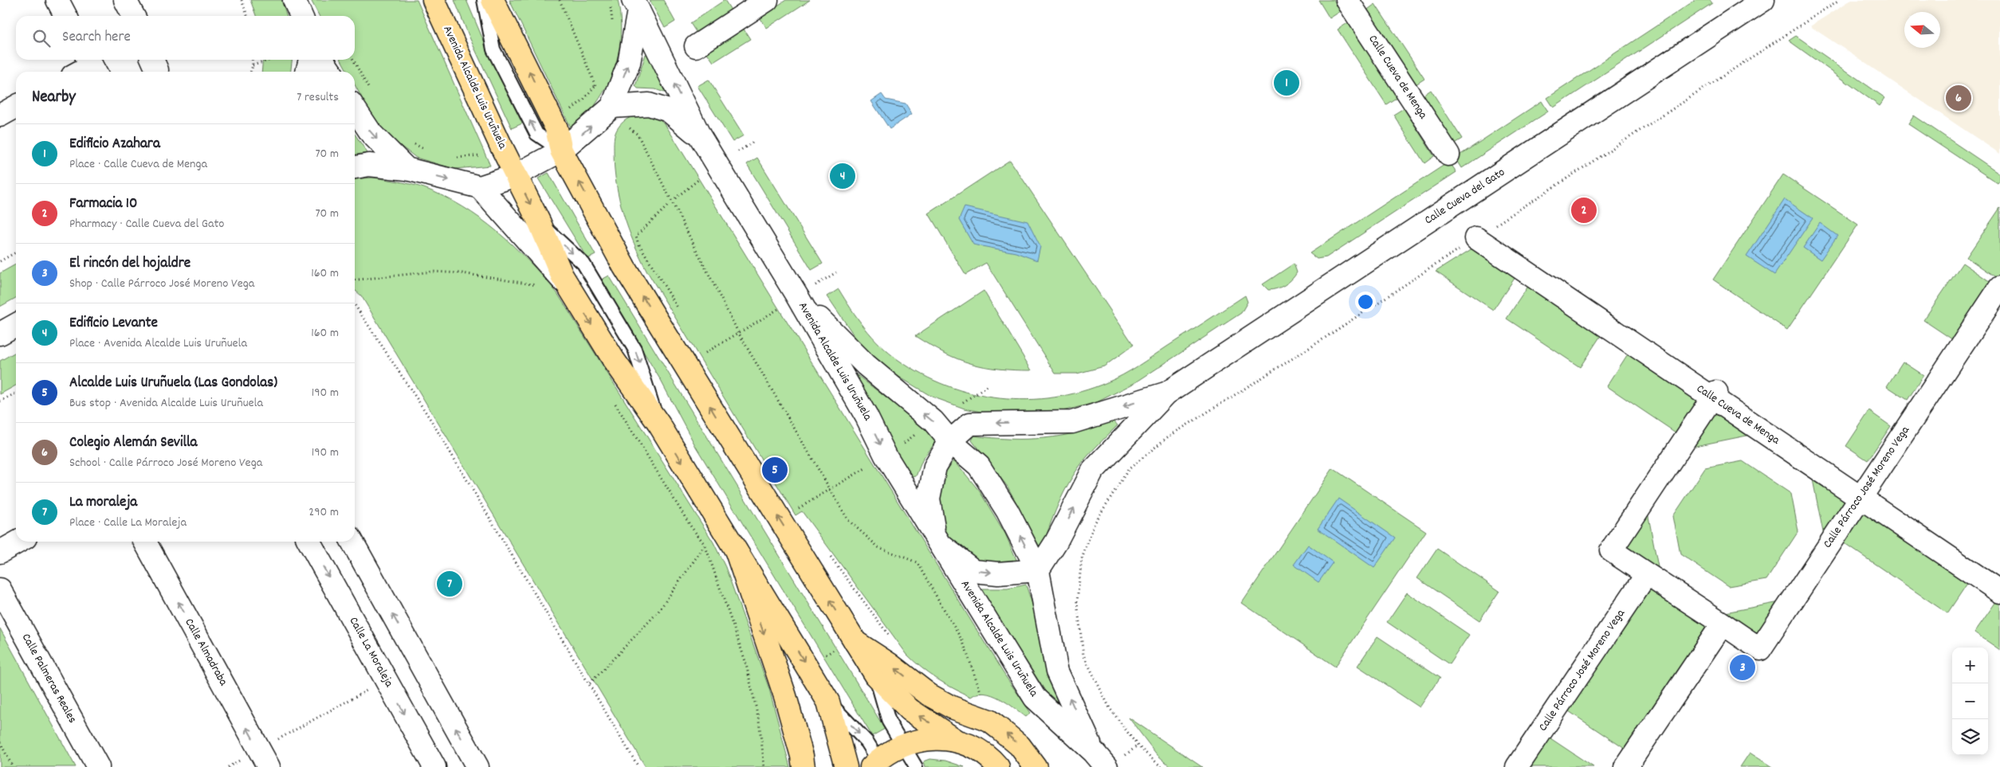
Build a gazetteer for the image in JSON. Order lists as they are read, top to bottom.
{
  "streets": {
    "main road": ["Avenida Alcalde Luis Uruñuela"],
    "street": [
      "Calle Cueva de Menga",
      "Calle Cueva del Gato",
      "Calle Párroco José Moreno Vega",
      "Calle Almadraba",
      "Calle La Moraleja",
      "Calle Palmeras Reales"
    ]
  },
  "crossings": [
    ["Calle Cueva de Menga", "Calle Párroco José Moreno Vega"]
  ],
  "north": "left",
  "page": {
    "search": "Search here",
    "pins": [
      "1",
      "6",
      "4",
      "2",
      "5",
      "7",
      "3"
    ],
    "heading": ["Nearby", "7 results"],
    "list": [
      {
        "mark": "1",
        "name": "Edificio Azahara",
        "note": "Place · Calle Cueva de Menga",
        "value": "70 m"
      },
      {
        "mark": "2",
        "name": "Farmacia 10",
        "note": "Pharmacy · Calle Cueva del Gato",
        "value": "70 m"
      },
      {
        "mark": "3",
        "name": "El rincón del hojaldre",
        "note": "Shop · Calle Párroco José Moreno Vega",
        "value": "160 m"
      },
      {
        "mark": "4",
        "name": "Edificio Levante",
        "note": "Place · Avenida Alcalde Luis Uruñuela",
        "value": "160 m"
      },
      {
        "mark": "5",
        "name": "Alcalde Luis Uruñuela (Las Gondolas)",
        "note": "Bus stop · Avenida Alcalde Luis Uruñuela",
        "value": "190 m"
      },
      {
        "mark": "6",
        "name": "Colegio Alemán Sevilla",
        "note": "School · Calle Párroco José Moreno Vega",
        "value": "190 m"
      },
      {
        "mark": "7",
        "name": "La moraleja",
        "note": "Place · Calle La Moraleja",
        "value": "290 m"
      }
    ],
    "map_buttons": ["+", "−"]
  }
}
